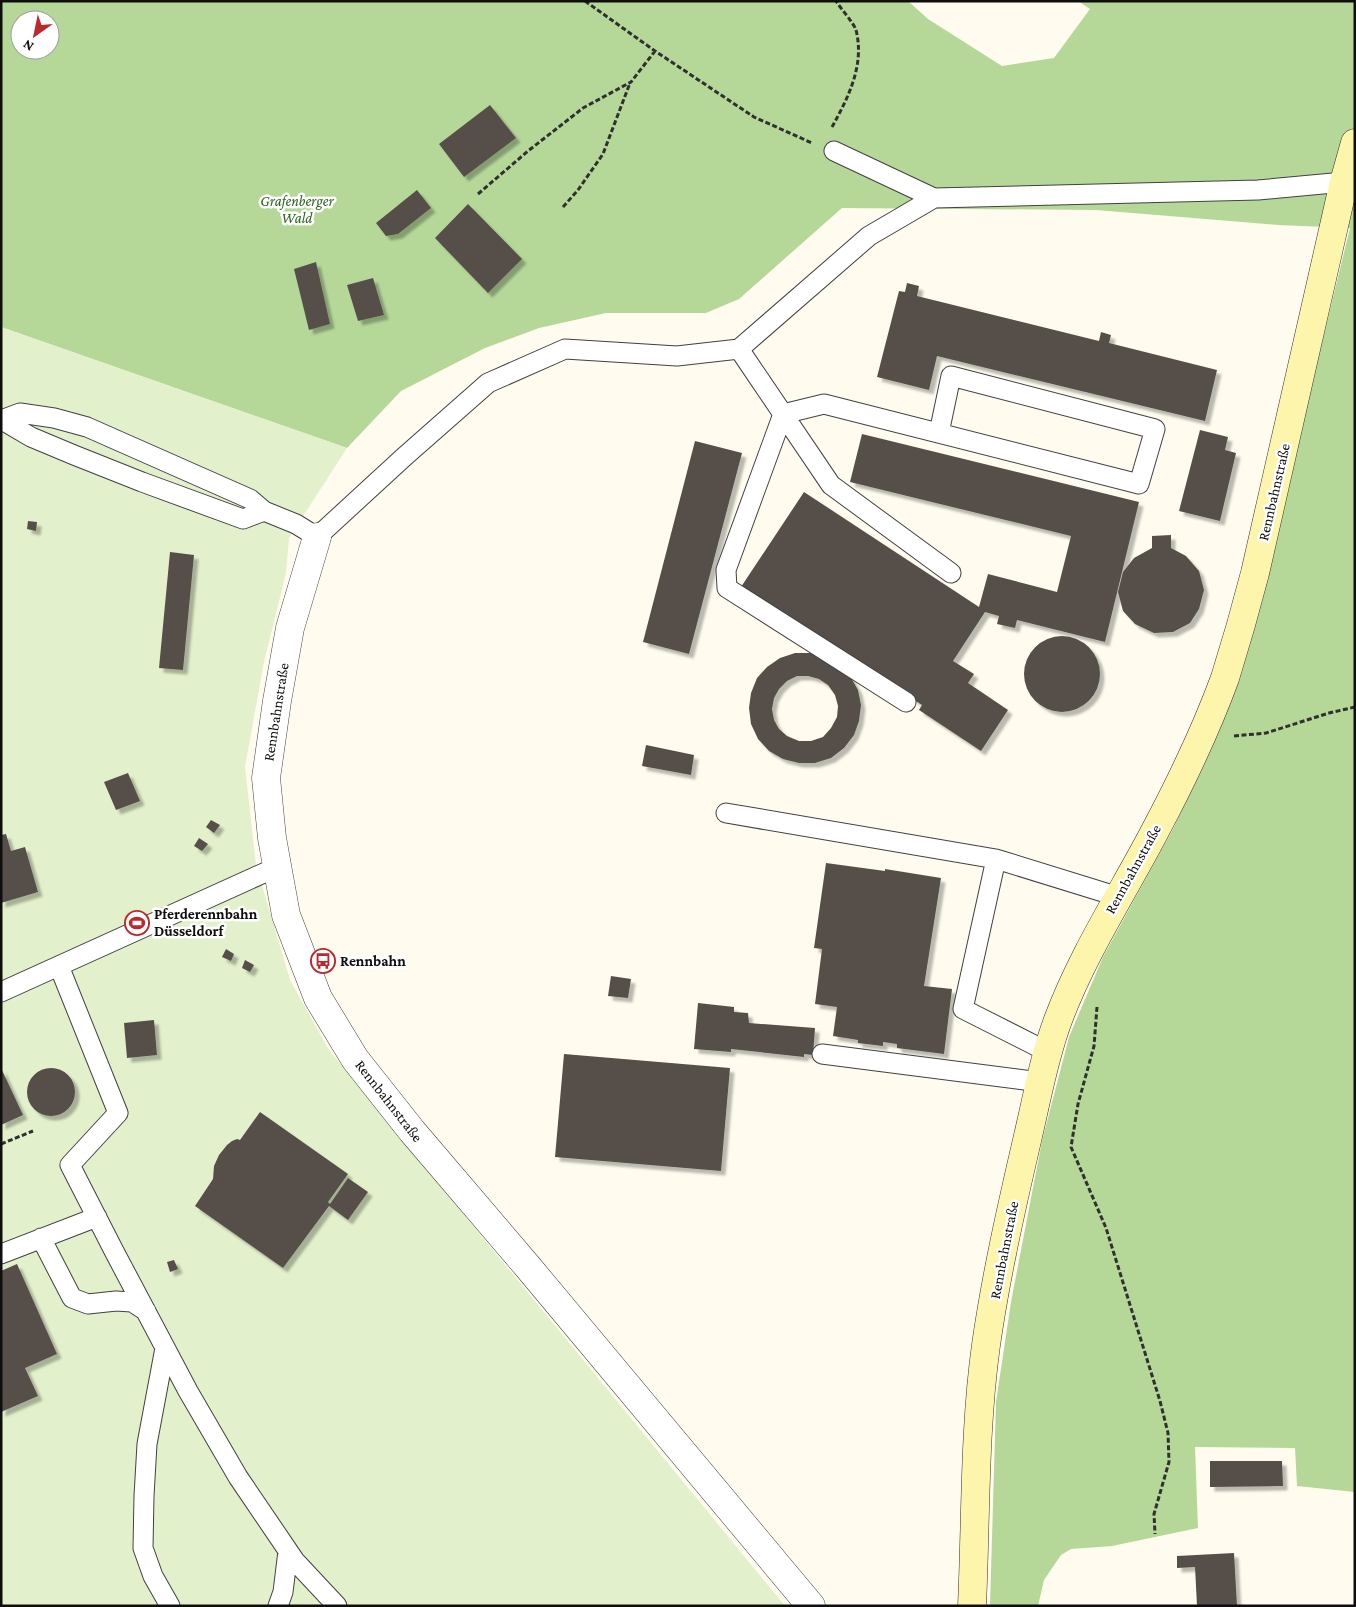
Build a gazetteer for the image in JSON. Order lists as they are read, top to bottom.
{
  "streets": {
    "street": ["Rennbahnstraße"]
  },
  "parks": ["Grafenberger Wald"],
  "places": {
    "sports": ["Pferderennbahn Düsseldorf"],
    "bus stop": ["Rennbahn"]
  },
  "north": "bottom left"
}
